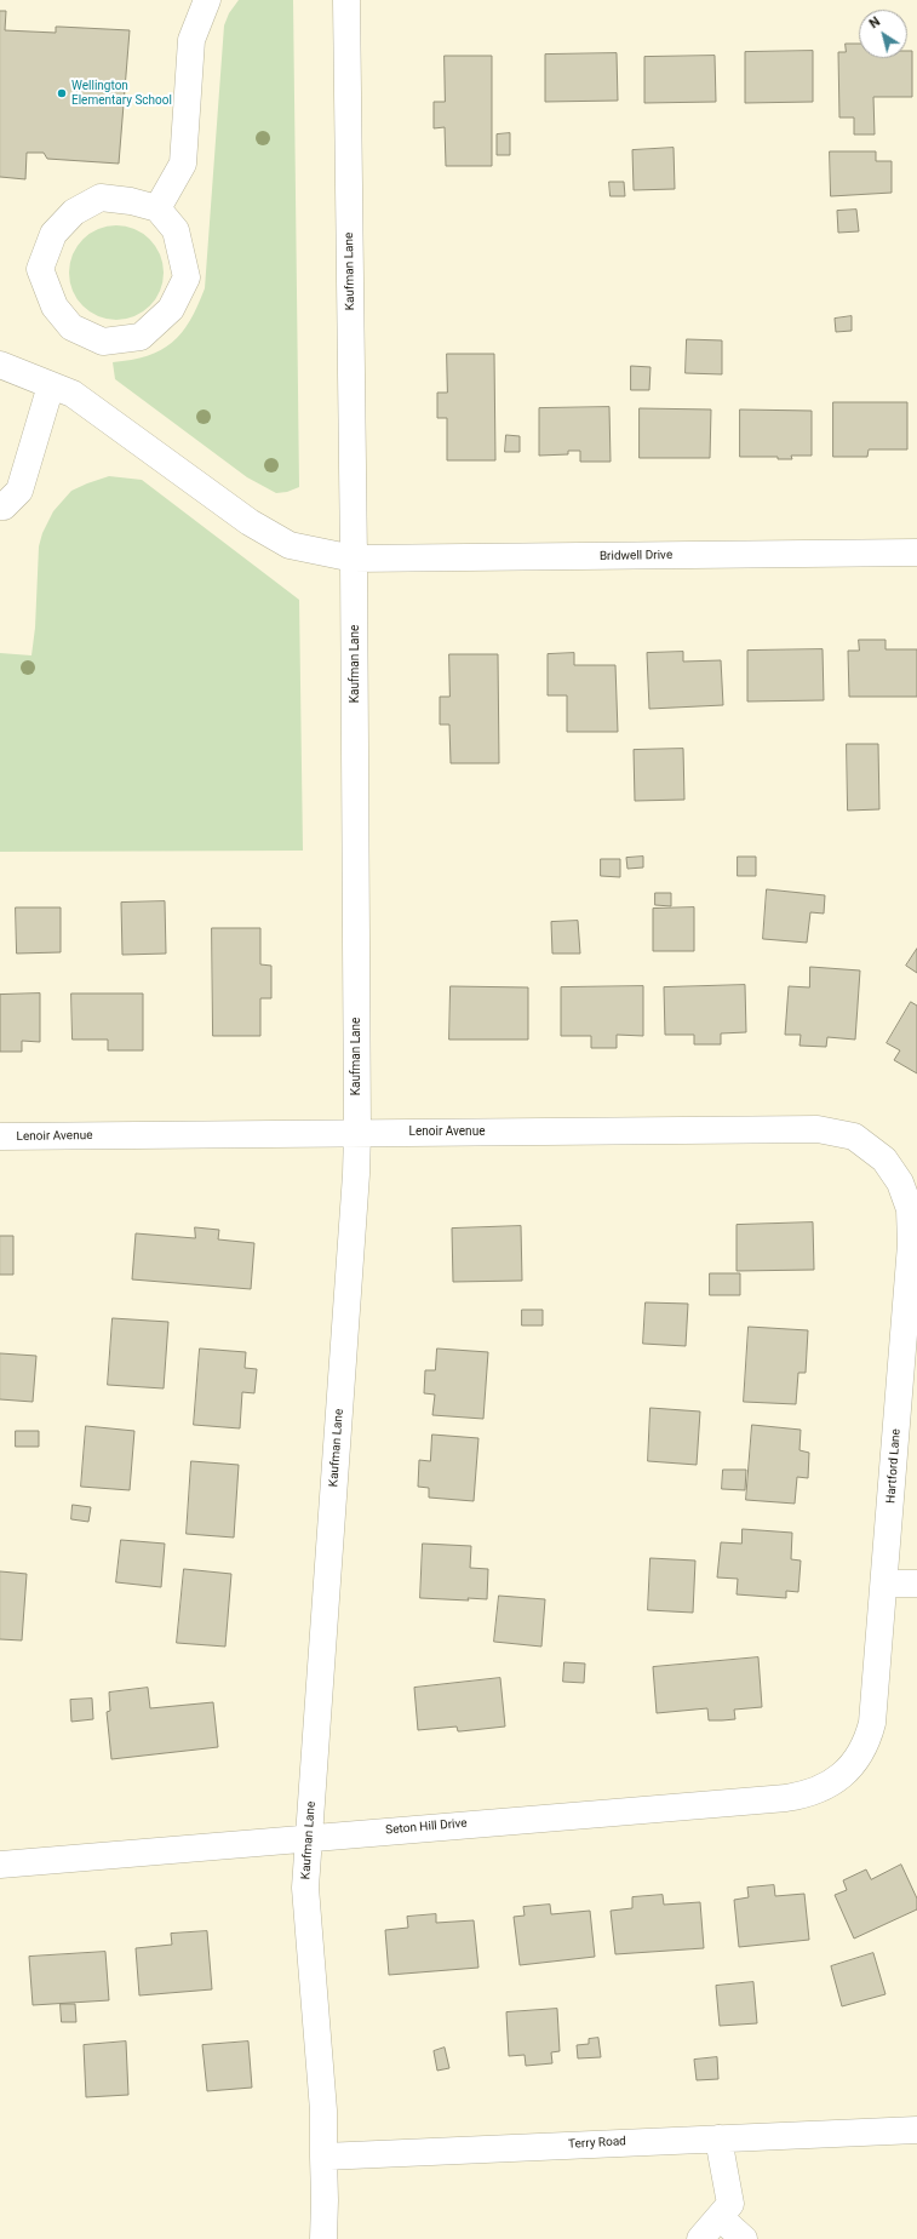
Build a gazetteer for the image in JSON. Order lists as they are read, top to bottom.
{
  "streets": {
    "street": [
      "Kaufman Lane",
      "Bridwell Drive",
      "Lenoir Avenue",
      "Hartford Lane",
      "Seton Hill Drive",
      "Terry Road"
    ]
  },
  "crossings": [
    ["Kaufman Lane", "Bridwell Drive"],
    ["Kaufman Lane", "Lenoir Avenue"],
    ["Kaufman Lane", "Seton Hill Drive"],
    ["Kaufman Lane", "Terry Road"],
    ["Lenoir Avenue", "Hartford Lane"],
    ["Hartford Lane", "Seton Hill Drive"]
  ],
  "places": ["Wellington Elementary School"],
  "north": "top left"
}
